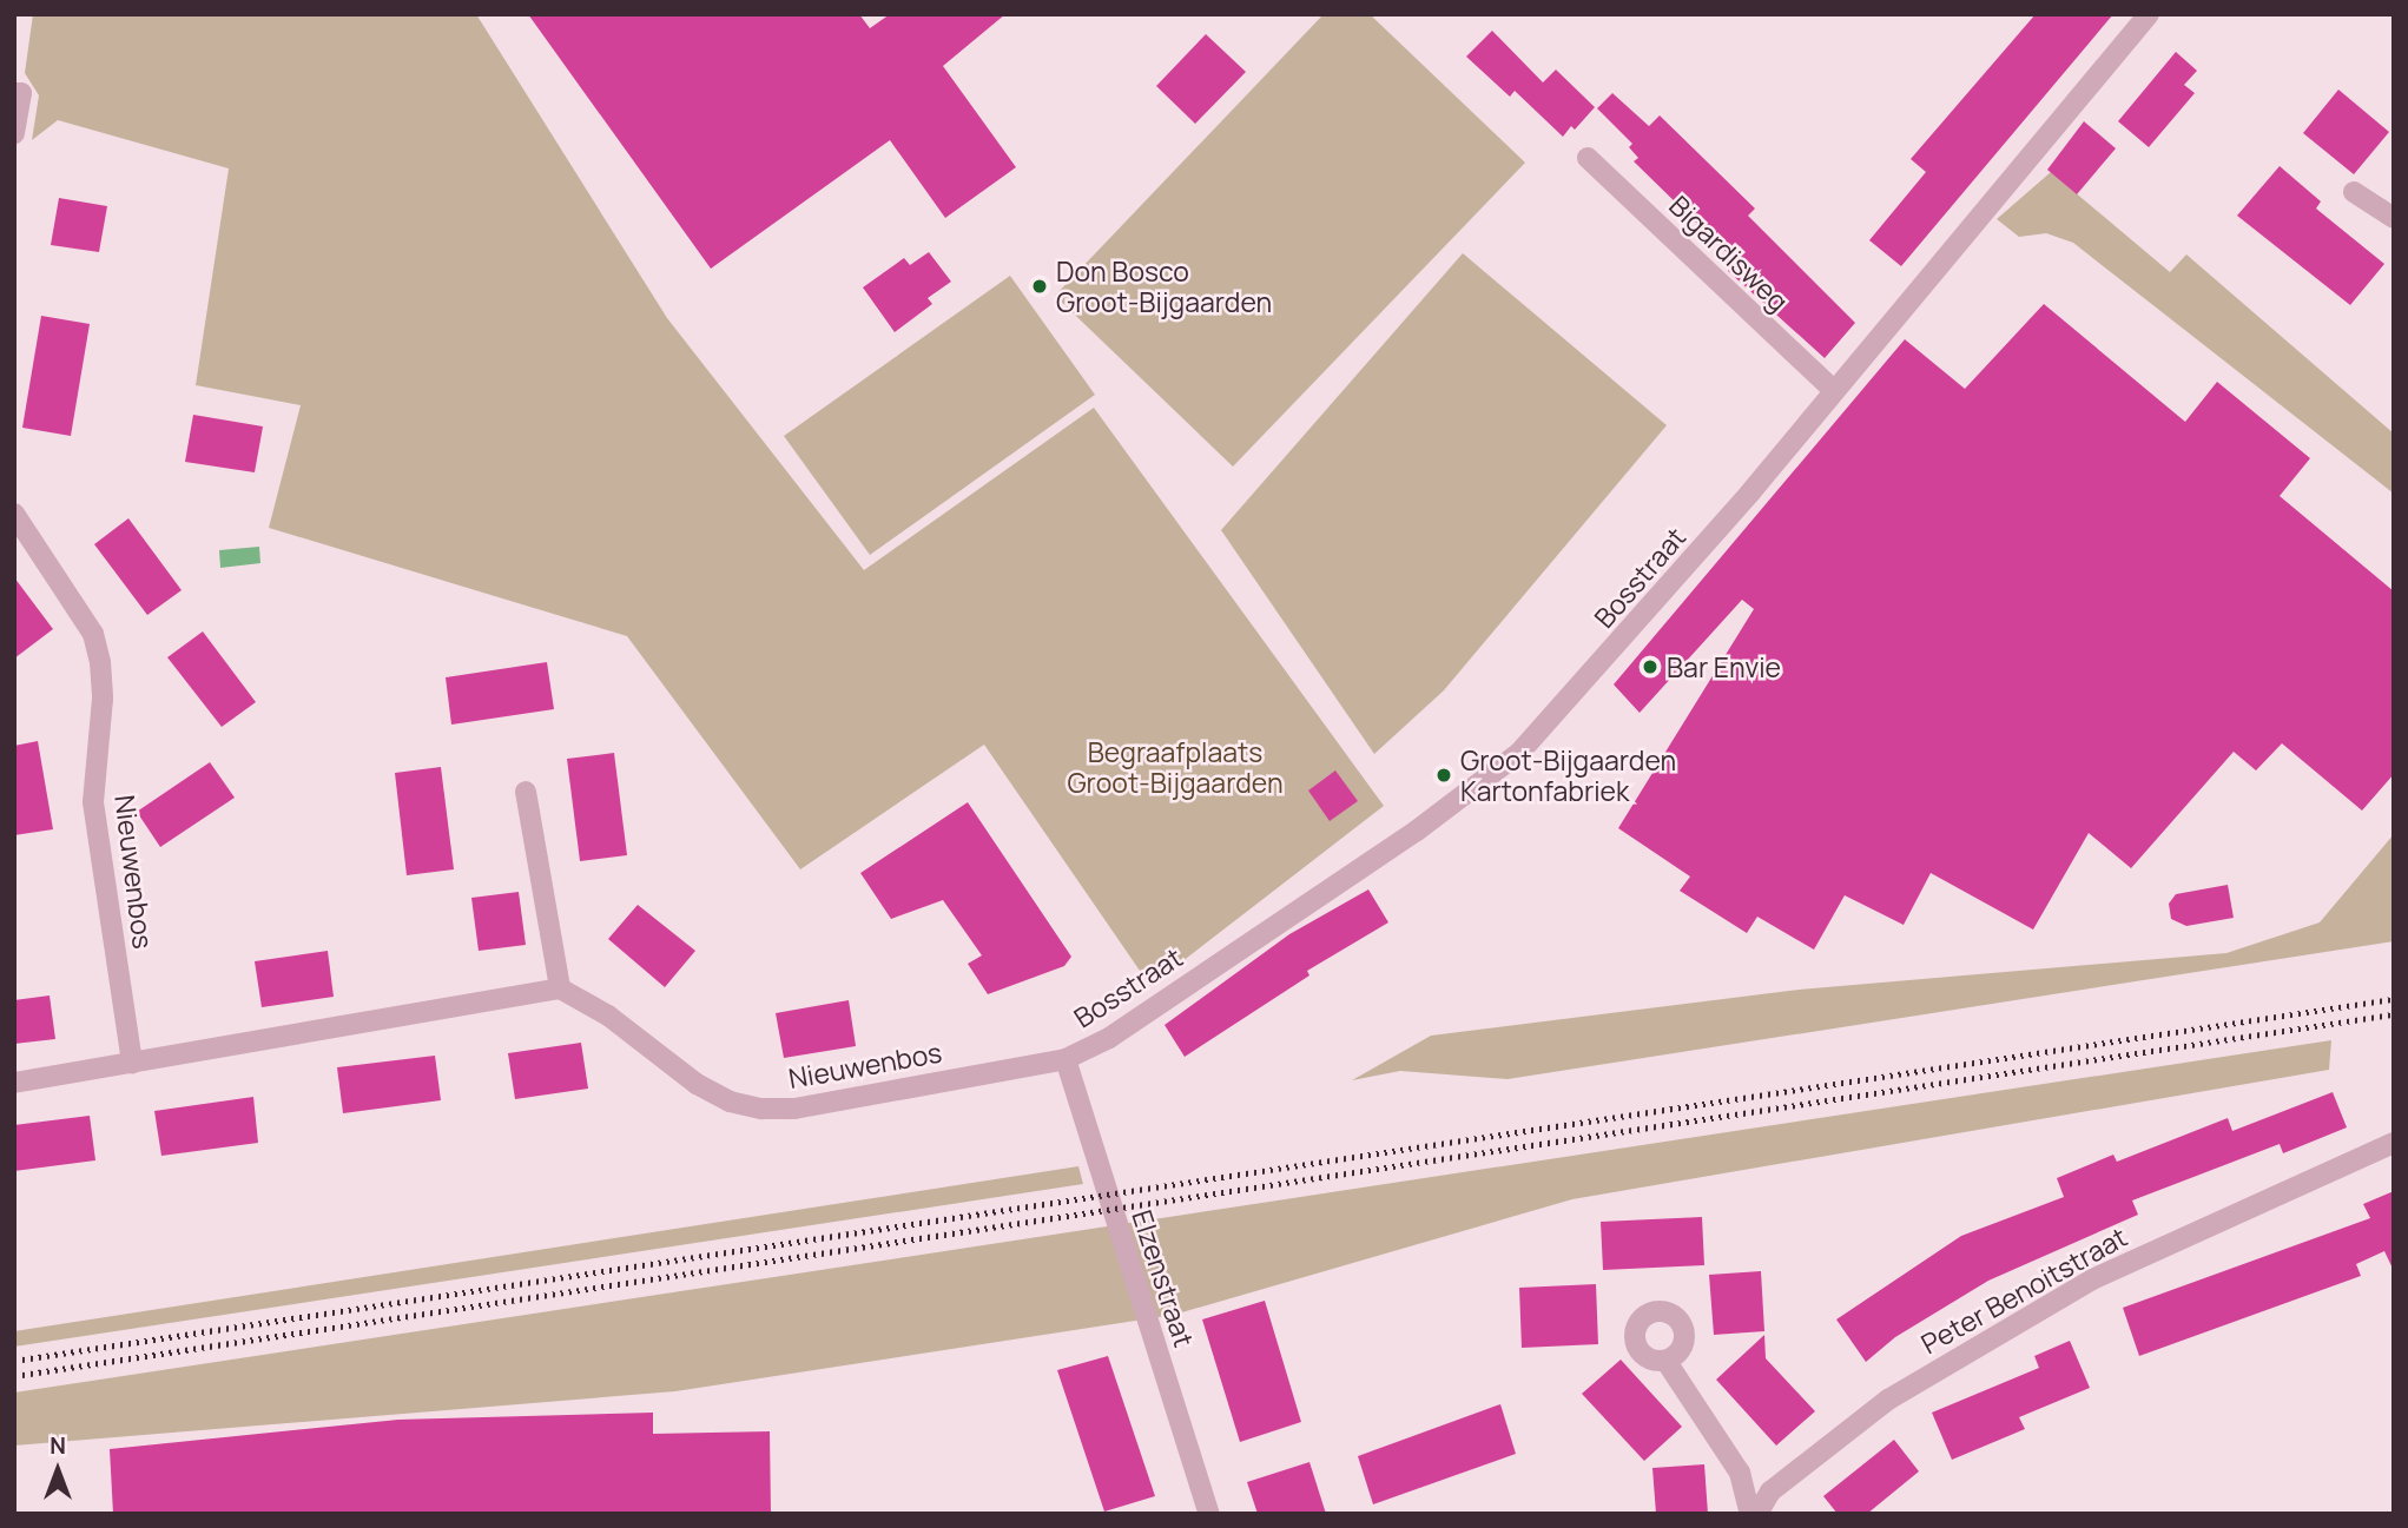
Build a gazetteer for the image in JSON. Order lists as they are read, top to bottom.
{
  "streets": {
    "street": [
      "Bigardisweg",
      "Bosstraat",
      "Nieuwenbos",
      "Elzenstraat",
      "Peter Benoitstraat"
    ]
  },
  "crossings": [
    ["Bigardisweg", "Bosstraat"],
    ["Bosstraat", "Nieuwenbos"],
    ["Bosstraat", "Elzenstraat"],
    ["Nieuwenbos", "Elzenstraat"]
  ],
  "parks": ["Begraafplaats Groot-Bijgaarden"],
  "places": ["Don Bosco Groot-Bijgaarden", "Bar Envie", "Groot-Bijgaarden Kartonfabriek"],
  "north": "top"
}
